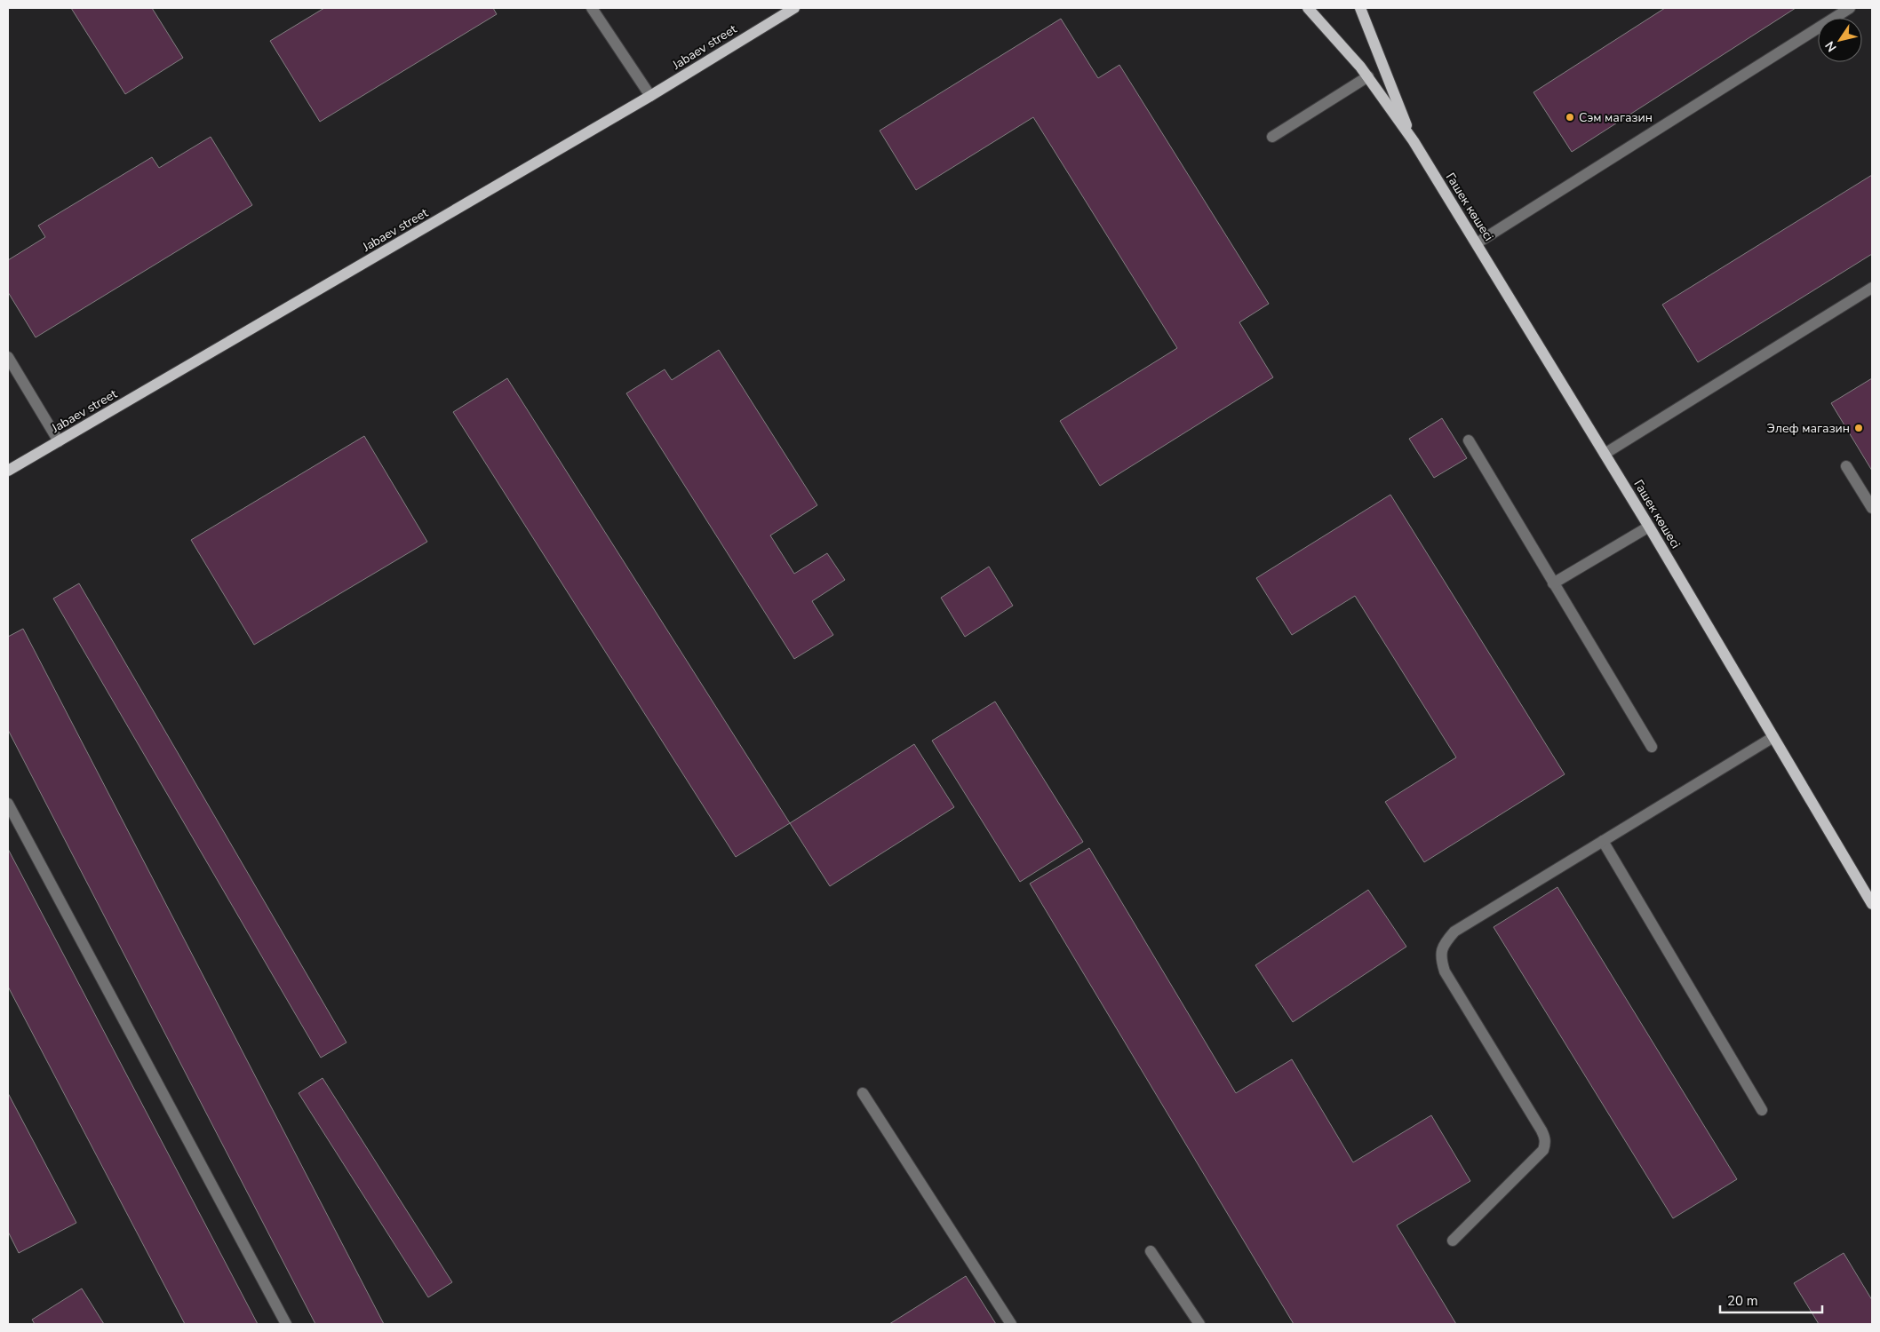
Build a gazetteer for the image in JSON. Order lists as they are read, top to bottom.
{
  "streets": {
    "main road": ["Jabaev street", "Гашек көшесі"]
  },
  "places": ["Сэм магазин", "Элеф магазин"],
  "scale_bar": "20 m",
  "north": "bottom left"
}
